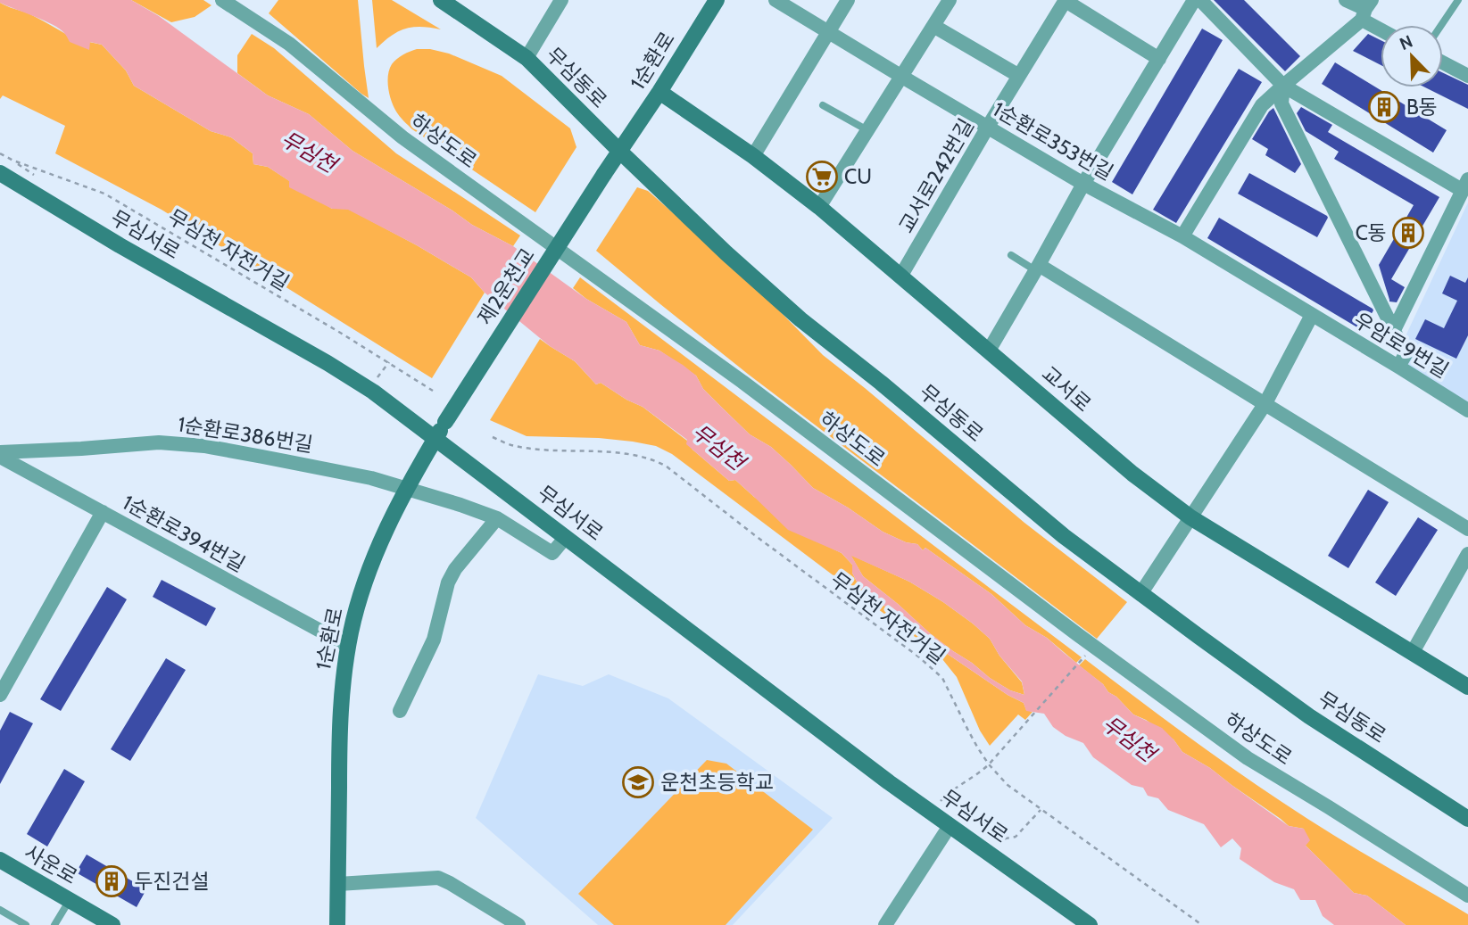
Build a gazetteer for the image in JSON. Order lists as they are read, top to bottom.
{
  "streets": {
    "street": [
      "1순환로",
      "무심동로",
      "하상도로",
      "1순환로353번길",
      "교서로242번길",
      "무심서로",
      "제2운천교",
      "우암로9번길",
      "교서로",
      "1순환로386번길",
      "1순환로394번길",
      "사운로"
    ],
    "path": ["무심천 자전거길"]
  },
  "crossings": [
    ["1순환로", "무심동로"],
    ["1순환로", "무심서로"],
    ["1순환로", "제2운천교"],
    ["1순환로", "교서로"],
    ["1순환로", "1순환로386번길"],
    ["1순환로", "1순환로394번길"],
    ["1순환로353번길", "교서로242번길"],
    ["1순환로353번길", "우암로9번길"],
    ["교서로242번길", "교서로"],
    ["무심서로", "1순환로386번길"],
    ["1순환로386번길", "1순환로394번길"]
  ],
  "water": ["무심천"],
  "places": {
    "building": ["B동", "C동", "두진건설"],
    "supermarket": ["CU"],
    "school or university": ["운천초등학교"]
  },
  "north": "top left"
}
